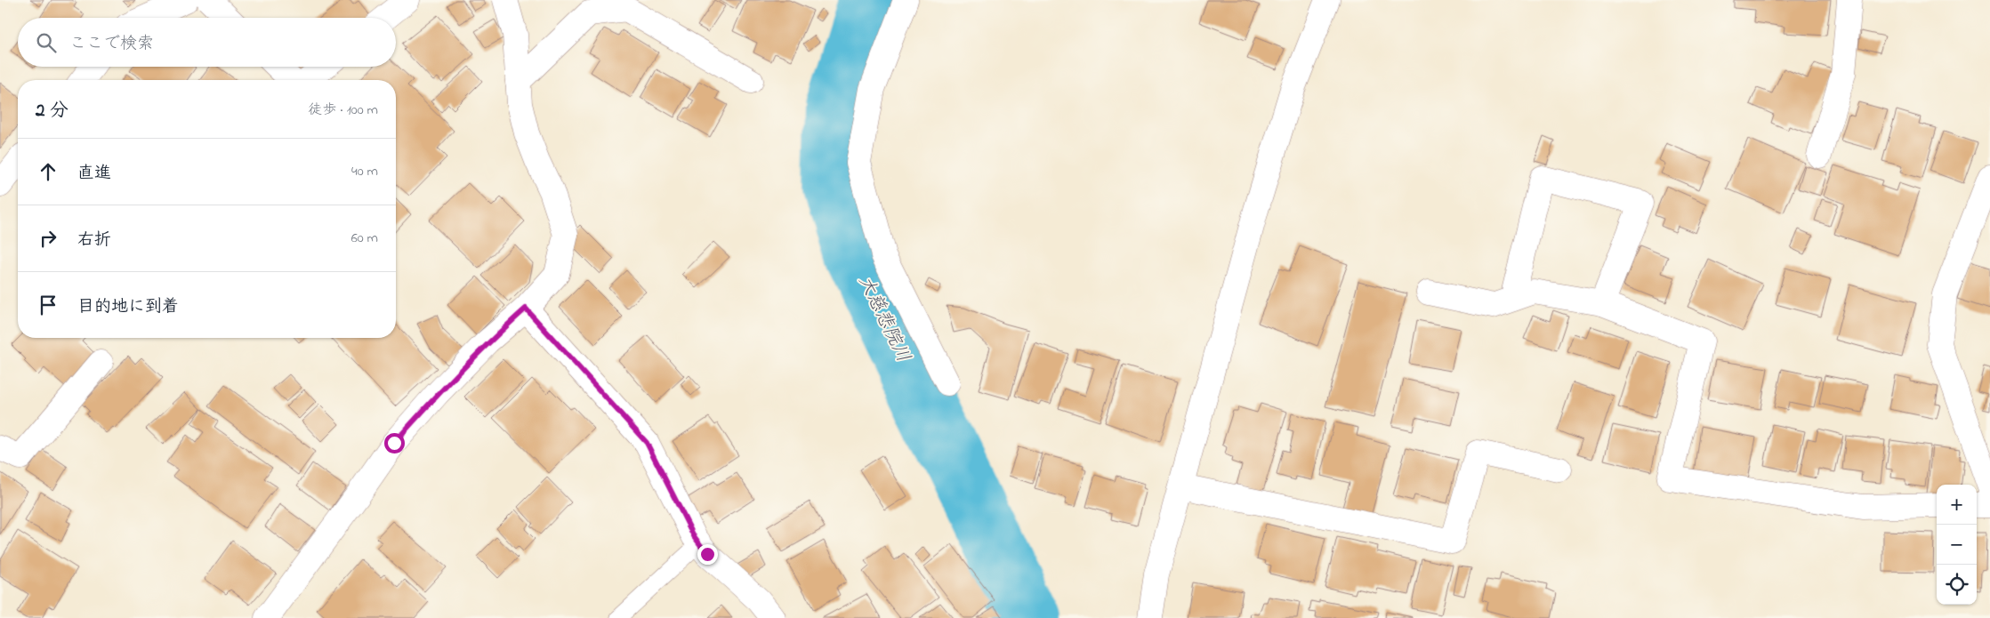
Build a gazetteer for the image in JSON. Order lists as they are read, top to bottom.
{
  "water": ["大慈悲院川"],
  "page": {
    "search": "ここで検索",
    "heading": ["2 分", "徒歩 · 100 m"],
    "list": [
      ["直進", "40 m"],
      ["右折", "60 m"],
      "目的地に到着"
    ],
    "map_buttons": ["+", "−"]
  }
}
